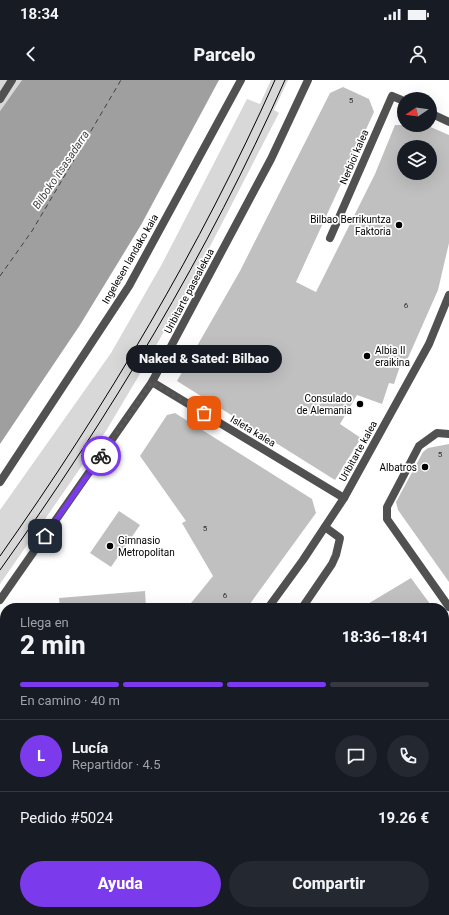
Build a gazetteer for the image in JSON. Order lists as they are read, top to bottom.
{
  "streets": {
    "street": [
      "Nerbioi kalea",
      "Ingelesen landako kaia",
      "Uribitarte pasealekua",
      "Isleta kalea",
      "Uribitarte kalea"
    ]
  },
  "crossings": [
    ["Uribitarte pasealekua", "Isleta kalea"],
    ["Isleta kalea", "Uribitarte kalea"]
  ],
  "water": ["Bilboko itsasadarra"],
  "places": [
    "Bilbao Berrikuntza Faktoria",
    "Albia II eraikina",
    "Consulado de Alemania",
    "Naked & Sated: Bilbao",
    "Albatros",
    "Gimnasio Metropolitan"
  ],
  "house_numbers": [
    "5",
    "6",
    "5",
    "5",
    "6"
  ],
  "north": "left",
  "page": {
    "status": "18:34",
    "header": "Parcelo",
    "bubble": "Naked & Sated: Bilbao",
    "heading": ["2 min", "Llega en", "18:36–18:41"],
    "panel": [
      "Lucía",
      "Repartidor · 4.5",
      "Pedido #5024",
      "19.26 €"
    ],
    "bar": "En camino · 40 m",
    "round": "L",
    "buttons": ["Ayuda", "Compartir"]
  }
}
